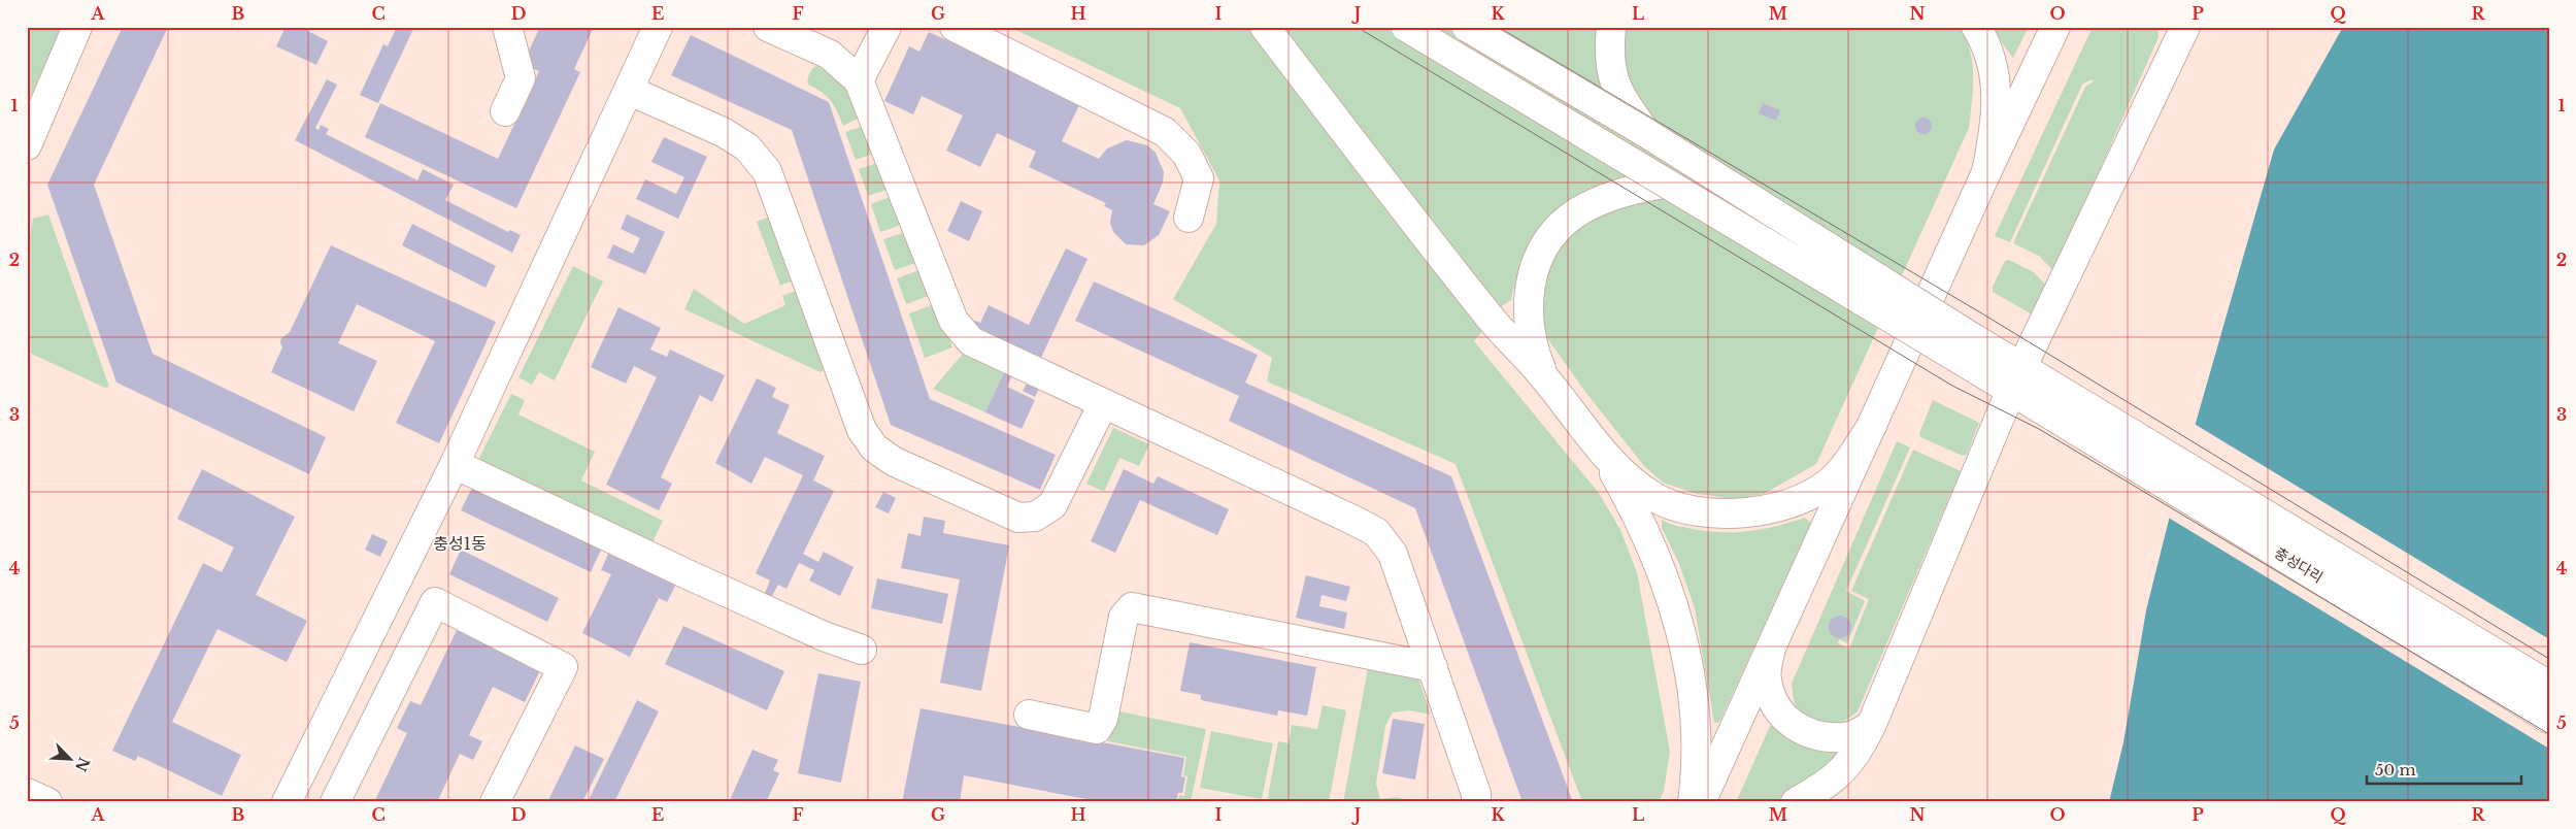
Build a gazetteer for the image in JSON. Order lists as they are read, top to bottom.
{
  "streets": {
    "main road": ["충성다리"]
  },
  "districts": ["충성1동"],
  "scale_bar": "50 m",
  "north": "bottom right",
  "grid": {
    "columns": [
      "A",
      "B",
      "C",
      "D",
      "E",
      "F",
      "G",
      "H",
      "I",
      "J",
      "K",
      "L",
      "M",
      "N",
      "O",
      "P",
      "Q",
      "R"
    ],
    "rows": [
      "1",
      "2",
      "3",
      "4",
      "5"
    ]
  }
}
